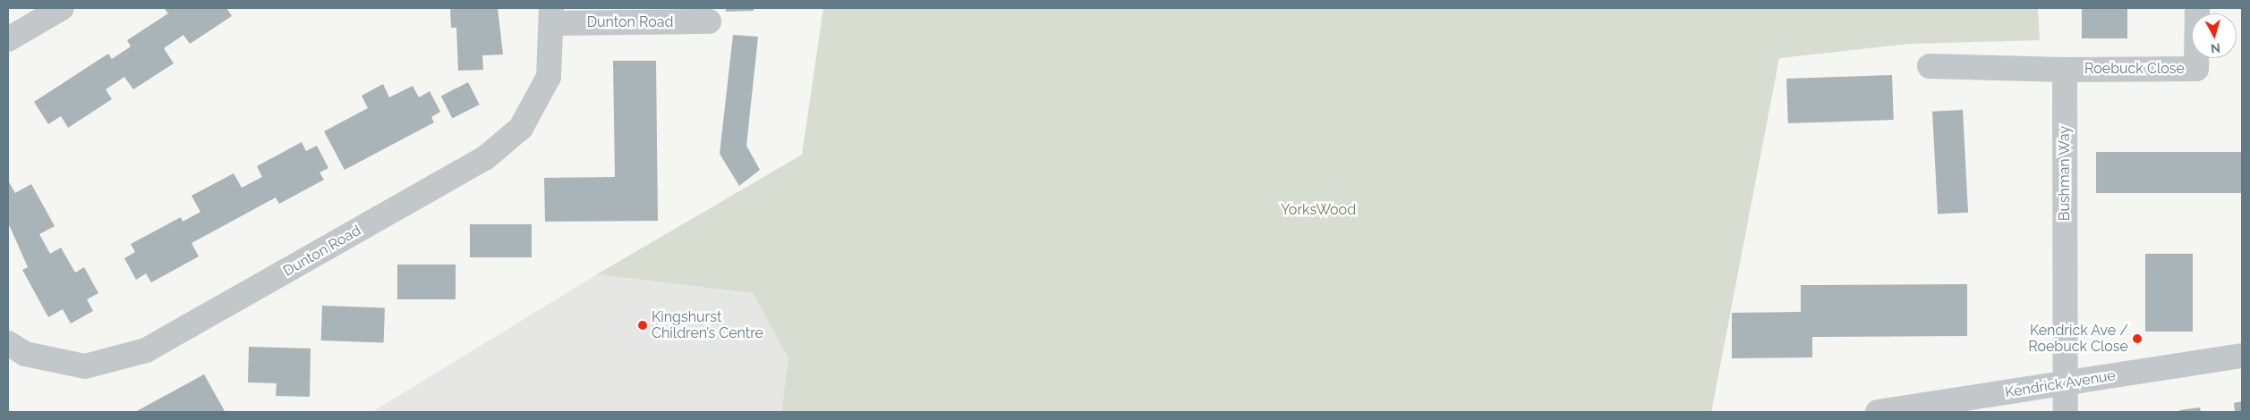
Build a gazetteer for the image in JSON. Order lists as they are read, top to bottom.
{
  "streets": {
    "street": [
      "Dunton Road",
      "Roebuck Close",
      "Bushman Way",
      "Kendrick Avenue"
    ]
  },
  "crossings": [
    ["Roebuck Close", "Bushman Way"],
    ["Bushman Way", "Kendrick Avenue"]
  ],
  "parks": ["YorksWood"],
  "places": ["Kingshurst Children’s Centre", "Kendrick Ave / Roebuck Close"],
  "north": "bottom"
}
